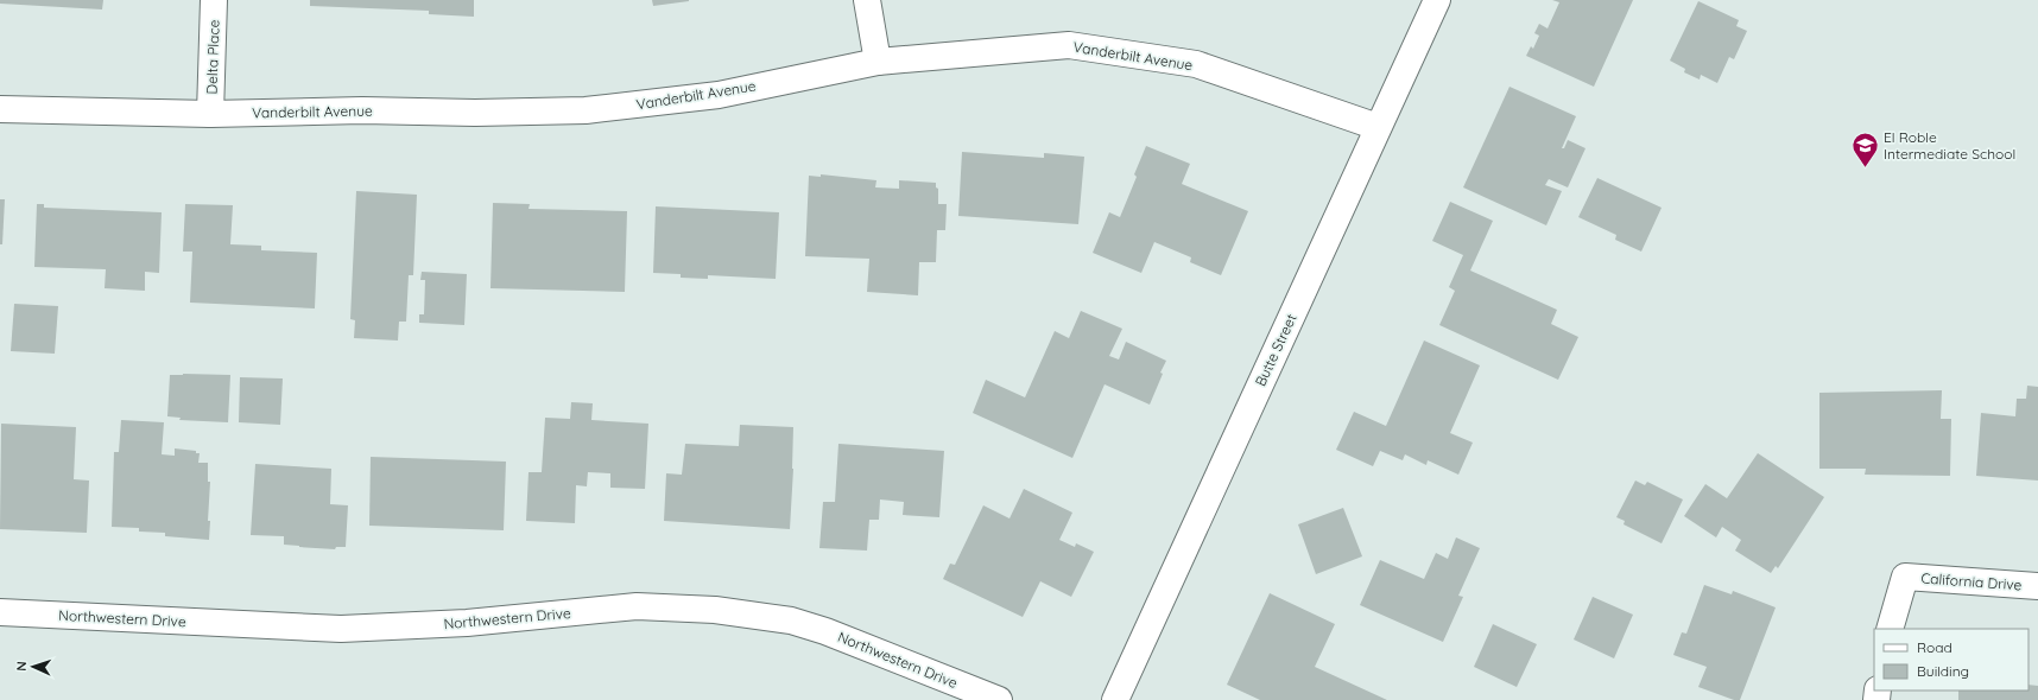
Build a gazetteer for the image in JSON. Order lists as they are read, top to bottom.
{
  "streets": {
    "street": [
      "Vanderbilt Avenue",
      "Delta Place",
      "Butte Street",
      "California Drive",
      "Northwestern Drive"
    ]
  },
  "crossings": [
    ["Vanderbilt Avenue", "Delta Place"],
    ["Vanderbilt Avenue", "Butte Street"]
  ],
  "places": {
    "school or university": ["El Roble Intermediate School"]
  },
  "legend": ["Road", "Building"],
  "north": "left"
}
